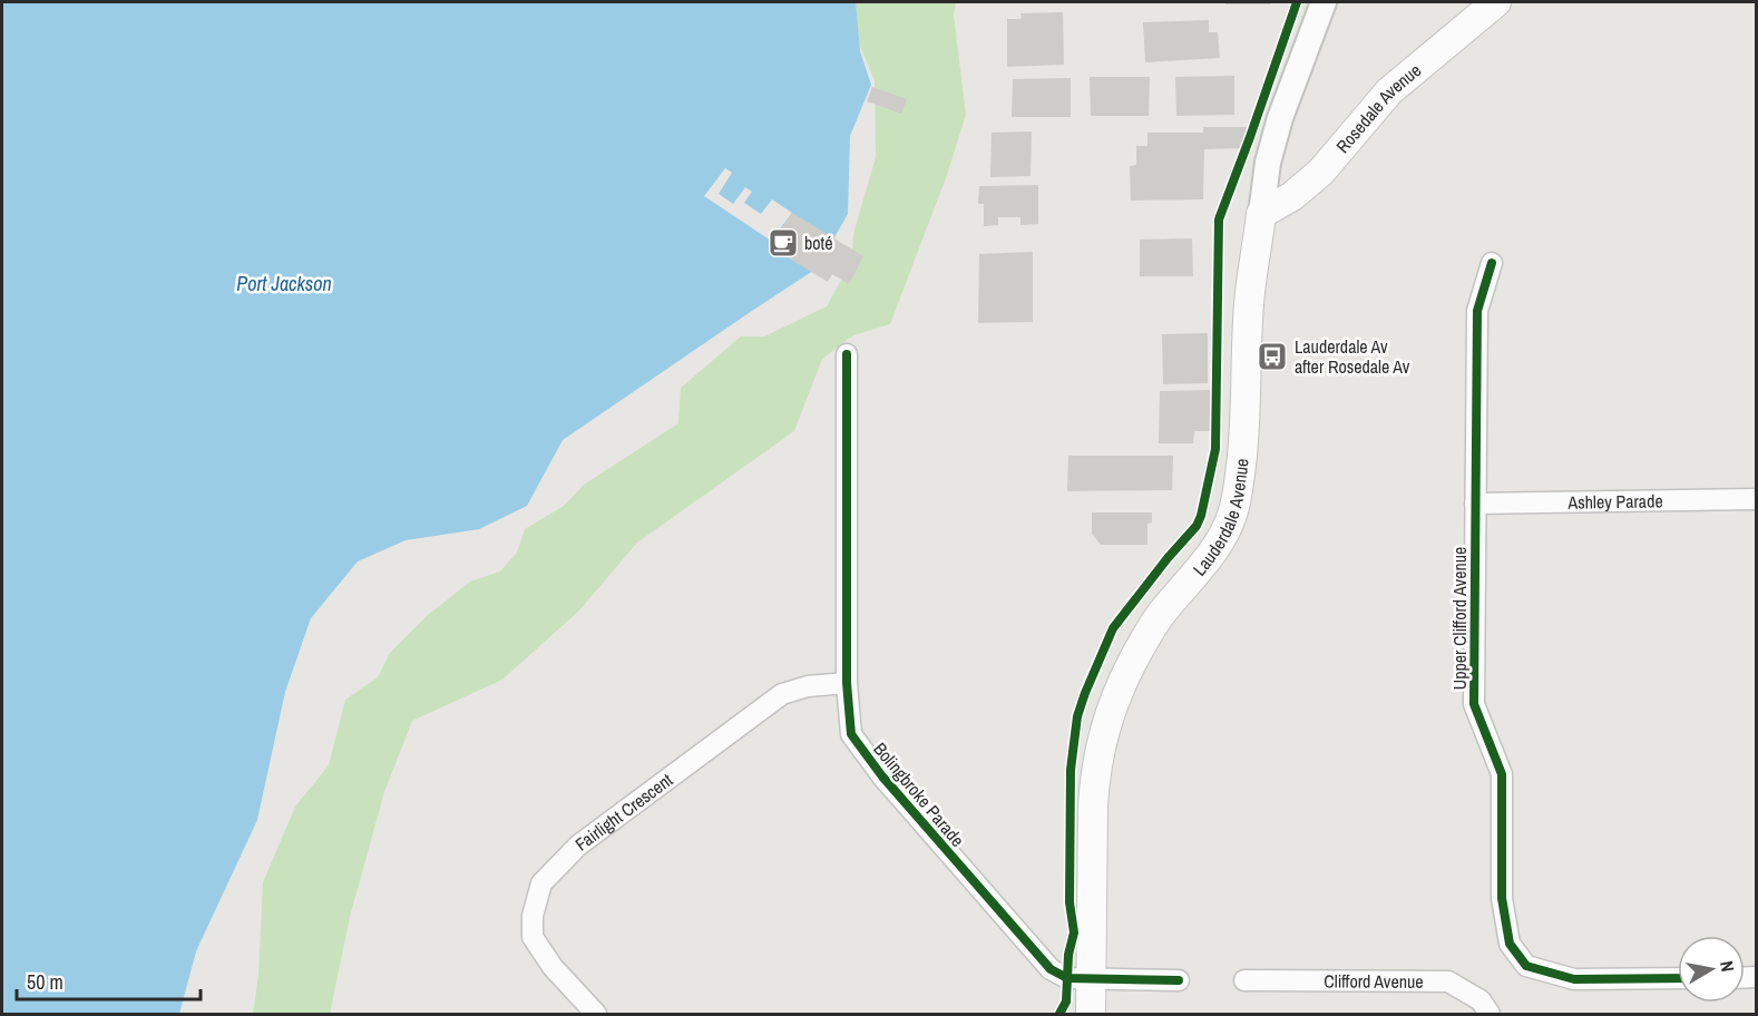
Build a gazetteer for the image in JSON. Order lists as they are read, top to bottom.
{
  "streets": {
    "main road": ["Rosedale Avenue", "Lauderdale Avenue"],
    "street": [
      "Ashley Parade",
      "Upper Clifford Avenue",
      "Bolingbroke Parade",
      "Fairlight Crescent",
      "Clifford Avenue"
    ]
  },
  "crossings": [
    ["Rosedale Avenue", "Lauderdale Avenue"],
    ["Ashley Parade", "Upper Clifford Avenue"],
    ["Lauderdale Avenue", "Bolingbroke Parade"],
    ["Bolingbroke Parade", "Fairlight Crescent"]
  ],
  "water": ["Port Jackson"],
  "places": {
    "cafe": ["boté"],
    "bus stop": ["Lauderdale Av after Rosedale Av"]
  },
  "scale_bar": "50 m",
  "north": "right"
}
